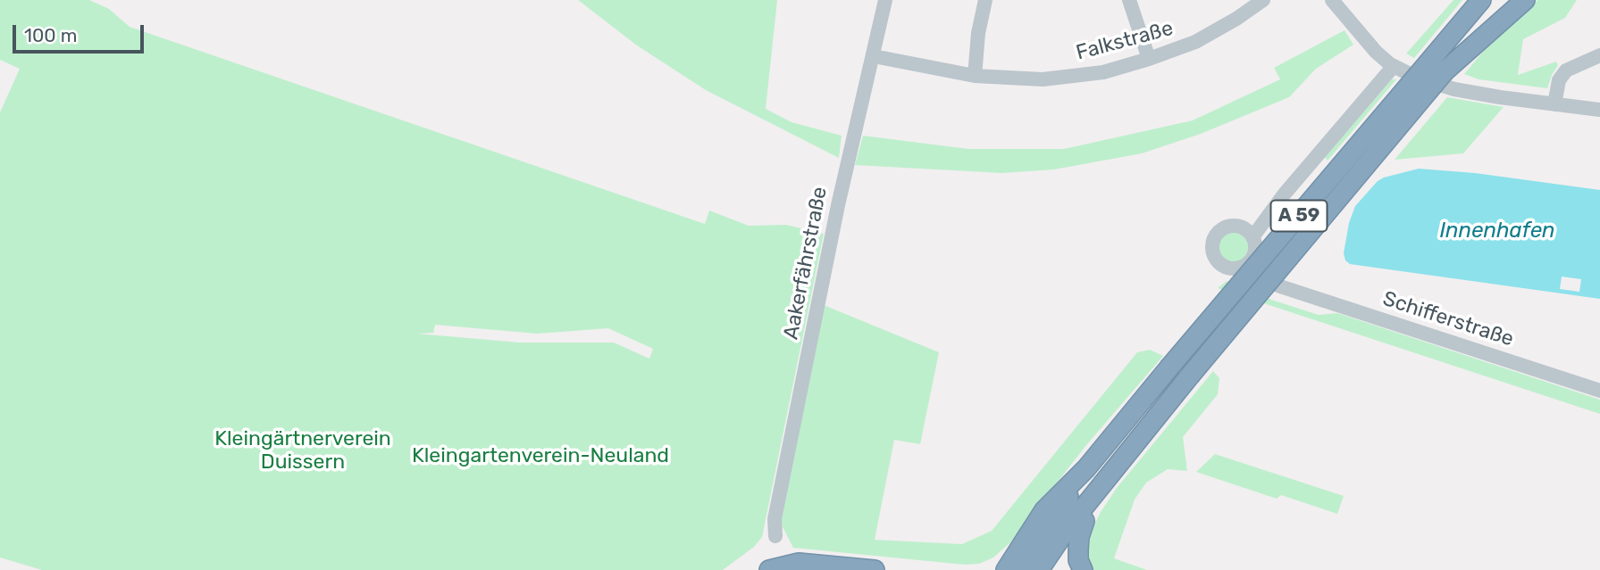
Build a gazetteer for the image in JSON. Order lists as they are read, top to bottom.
{
  "streets": {
    "highway": ["A 59"],
    "street": ["Falkstraße", "Aakerfährstraße", "Schifferstraße"]
  },
  "crossings": [
    ["Falkstraße", "Aakerfährstraße"]
  ],
  "water": ["Innenhafen"],
  "parks": ["Kleingärtnerverein Duissern", "Kleingartenverein-Neuland"],
  "scale_bar": "100 m"
}
